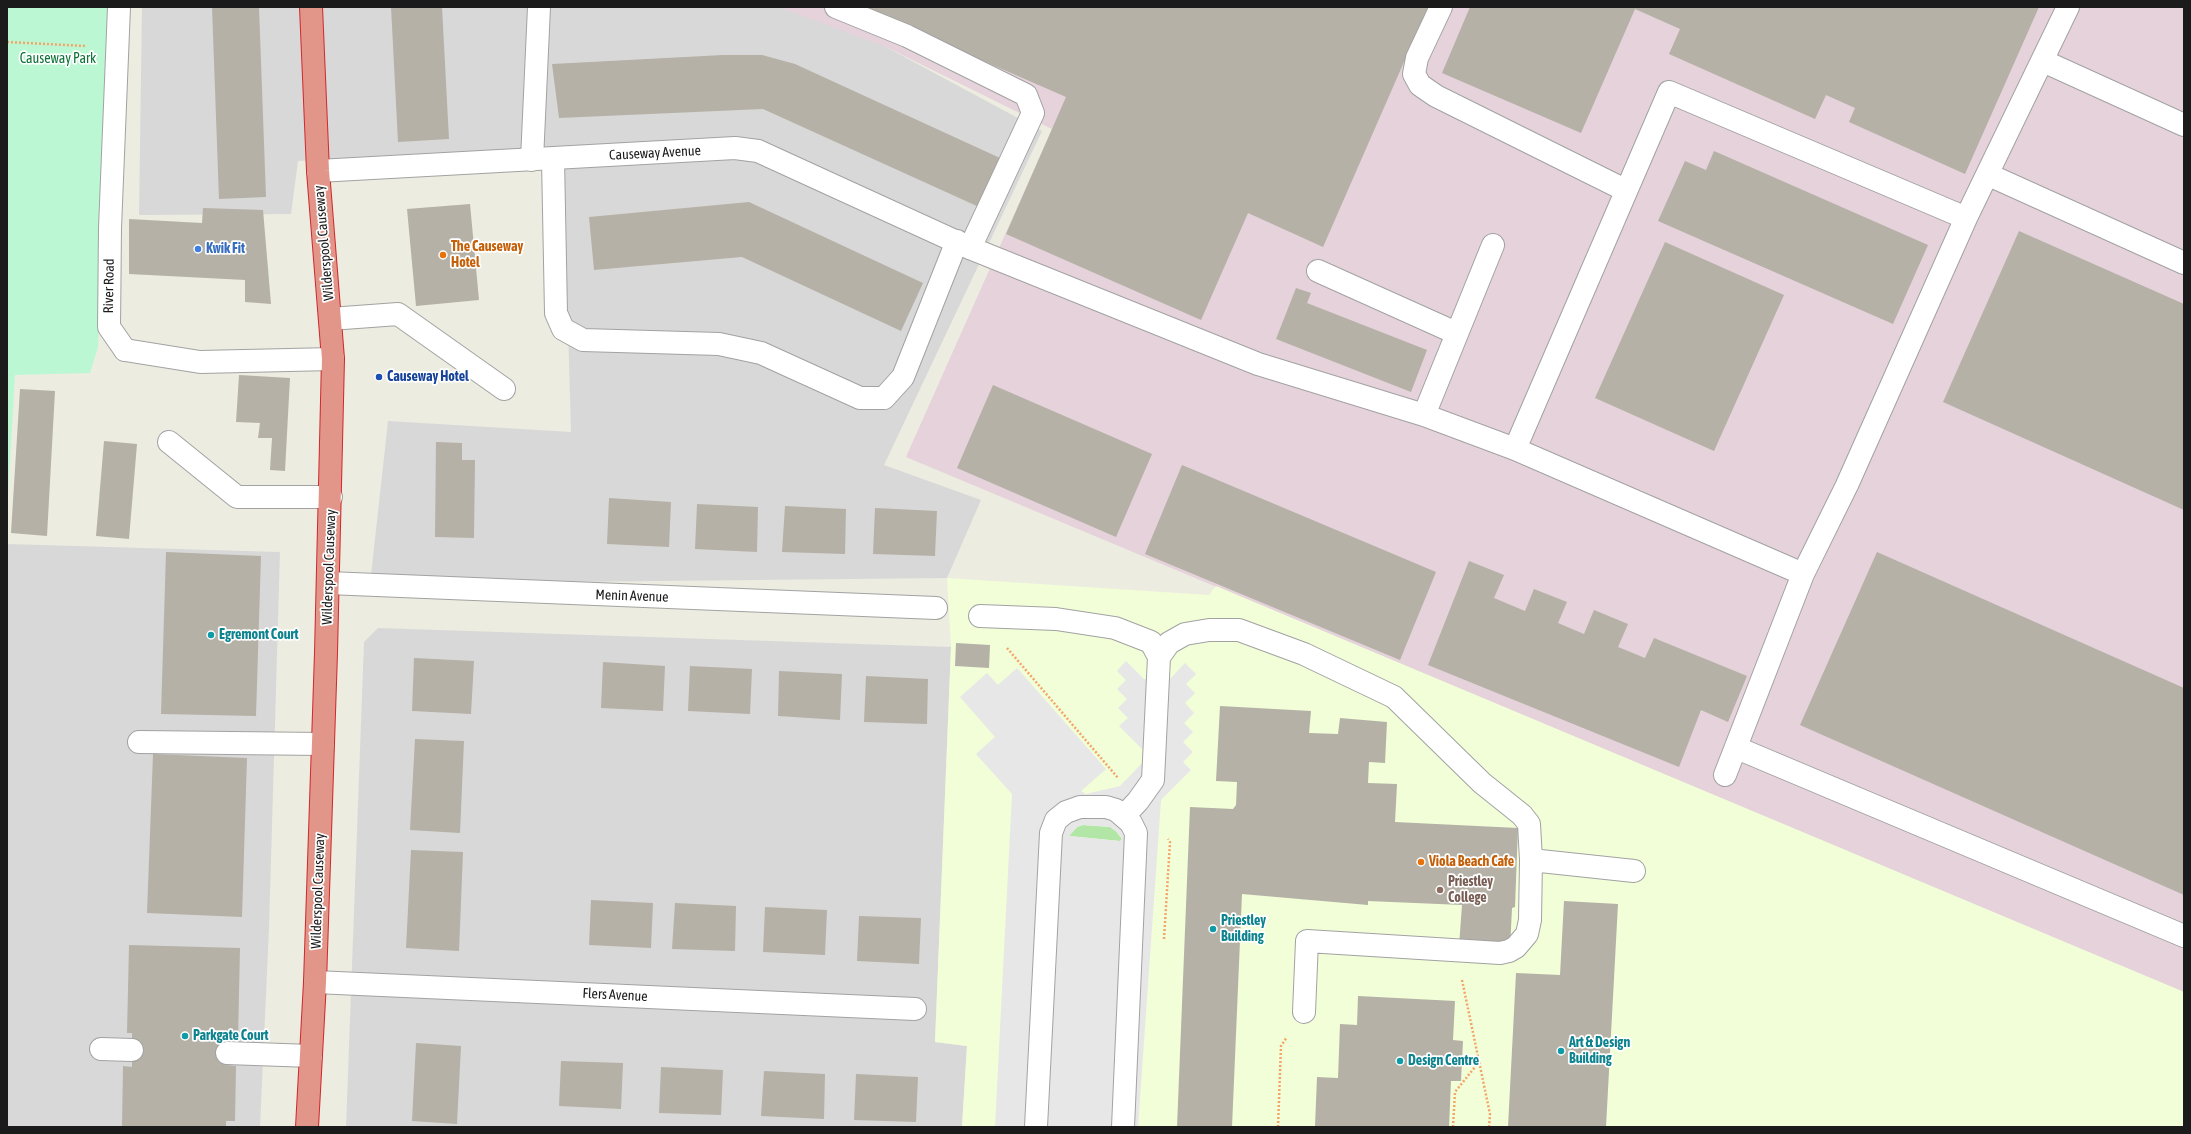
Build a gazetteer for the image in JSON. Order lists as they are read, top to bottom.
{
  "streets": {
    "highway": ["Wilderspool Causeway"],
    "street": [
      "Causeway Avenue",
      "River Road",
      "Menin Avenue",
      "Flers Avenue"
    ]
  },
  "crossings": [
    ["Causeway Avenue", "Wilderspool Causeway"],
    ["Wilderspool Causeway", "River Road"],
    ["Wilderspool Causeway", "Menin Avenue"],
    ["Wilderspool Causeway", "Flers Avenue"]
  ],
  "parks": ["Causeway Park"],
  "places": [
    "Kwik Fit",
    "The Causeway Hotel",
    "Causeway Hotel",
    "Egremont Court",
    "Viola Beach Cafe",
    "Priestley College",
    "Priestley Building",
    "Parkgate Court",
    "Art & Design Building",
    "Design Centre"
  ]
}
